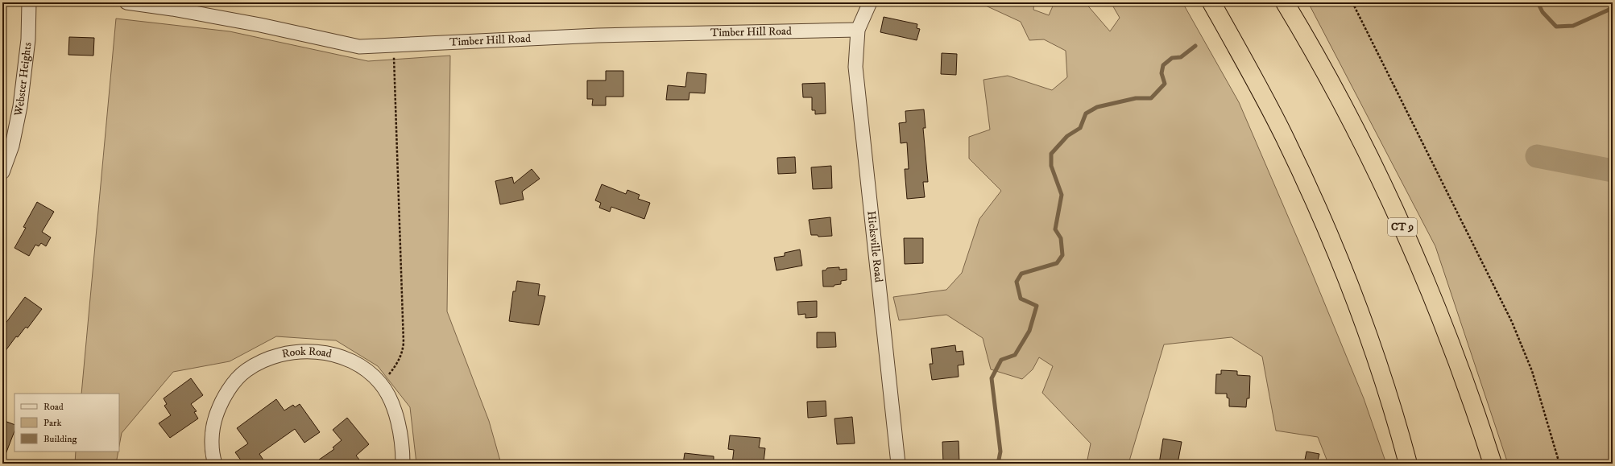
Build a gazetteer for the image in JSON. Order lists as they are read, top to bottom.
{
  "streets": {
    "highway": ["CT 9"],
    "street": [
      "Timber Hill Road",
      "Webster Heights",
      "Hicksville Road",
      "Rook Road"
    ]
  },
  "crossings": [
    ["Timber Hill Road", "Hicksville Road"]
  ],
  "legend": ["Road", "Park", "Building"]
}
